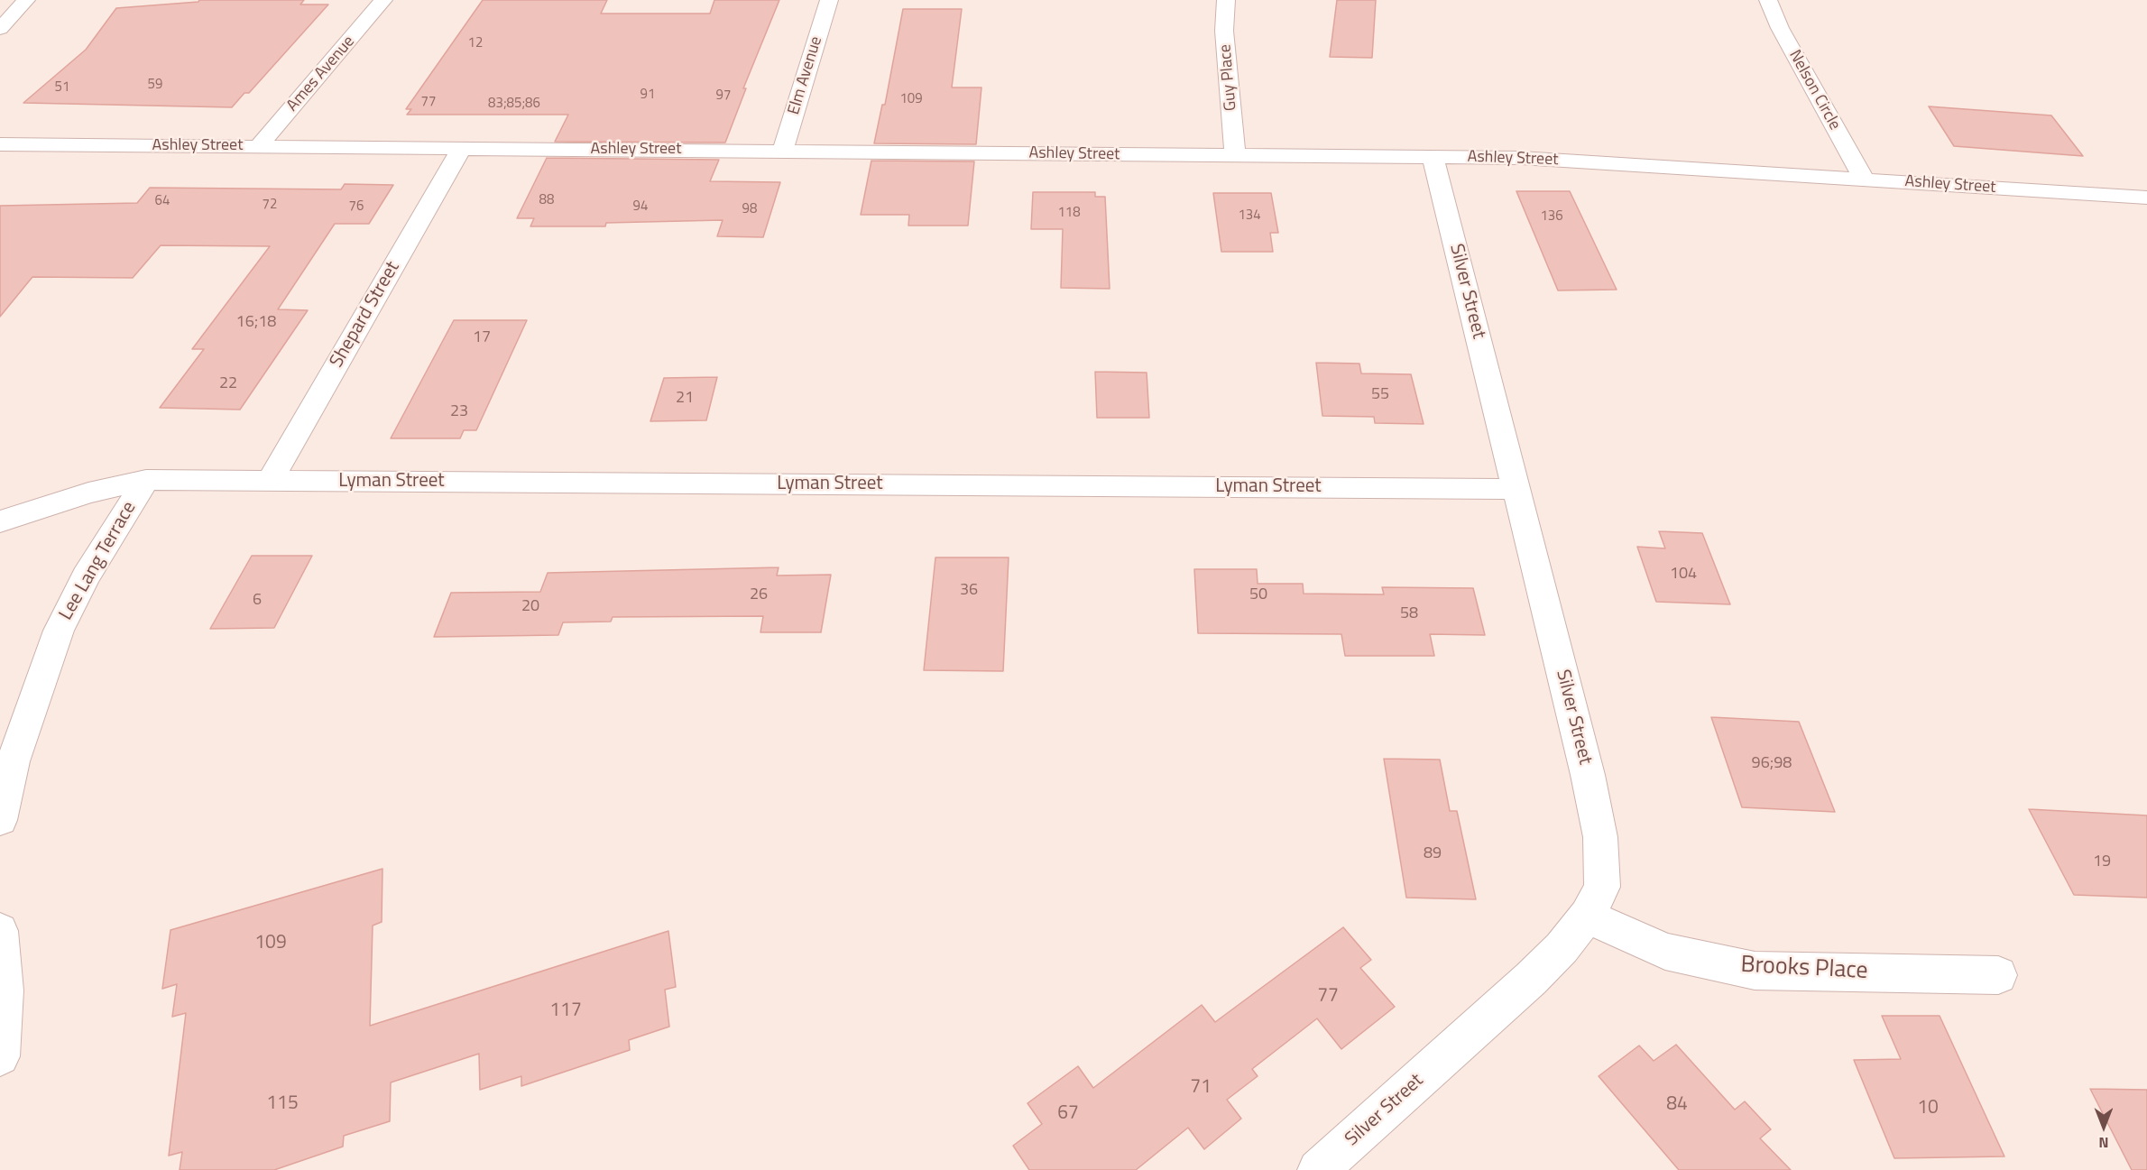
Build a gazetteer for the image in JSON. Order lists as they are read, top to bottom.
{
  "streets": {
    "street": [
      "Ames Avenue",
      "Elm Avenue",
      "Guy Place",
      "Nelson Circle",
      "Ashley Street",
      "Silver Street",
      "Shepard Street",
      "Lyman Street",
      "Lee Lang Terrace",
      "Brooks Place"
    ]
  },
  "crossings": [
    ["Ames Avenue", "Ashley Street"],
    ["Elm Avenue", "Ashley Street"],
    ["Guy Place", "Ashley Street"],
    ["Nelson Circle", "Ashley Street"],
    ["Ashley Street", "Silver Street"],
    ["Ashley Street", "Shepard Street"],
    ["Silver Street", "Lyman Street"],
    ["Silver Street", "Brooks Place"],
    ["Shepard Street", "Lyman Street"],
    ["Lyman Street", "Lee Lang Terrace"]
  ],
  "house_numbers": [
    "12",
    "59",
    "51",
    "91",
    "97",
    "109",
    "77",
    "83;85;86",
    "88",
    "64",
    "72",
    "76",
    "94",
    "98",
    "118",
    "134",
    "136",
    "16;18",
    "17",
    "22",
    "55",
    "21",
    "23",
    "104",
    "36",
    "26",
    "50",
    "6",
    "20",
    "58",
    "96;98",
    "89",
    "19",
    "109",
    "77",
    "117",
    "71",
    "115",
    "84",
    "10",
    "67"
  ],
  "north": "bottom"
}
